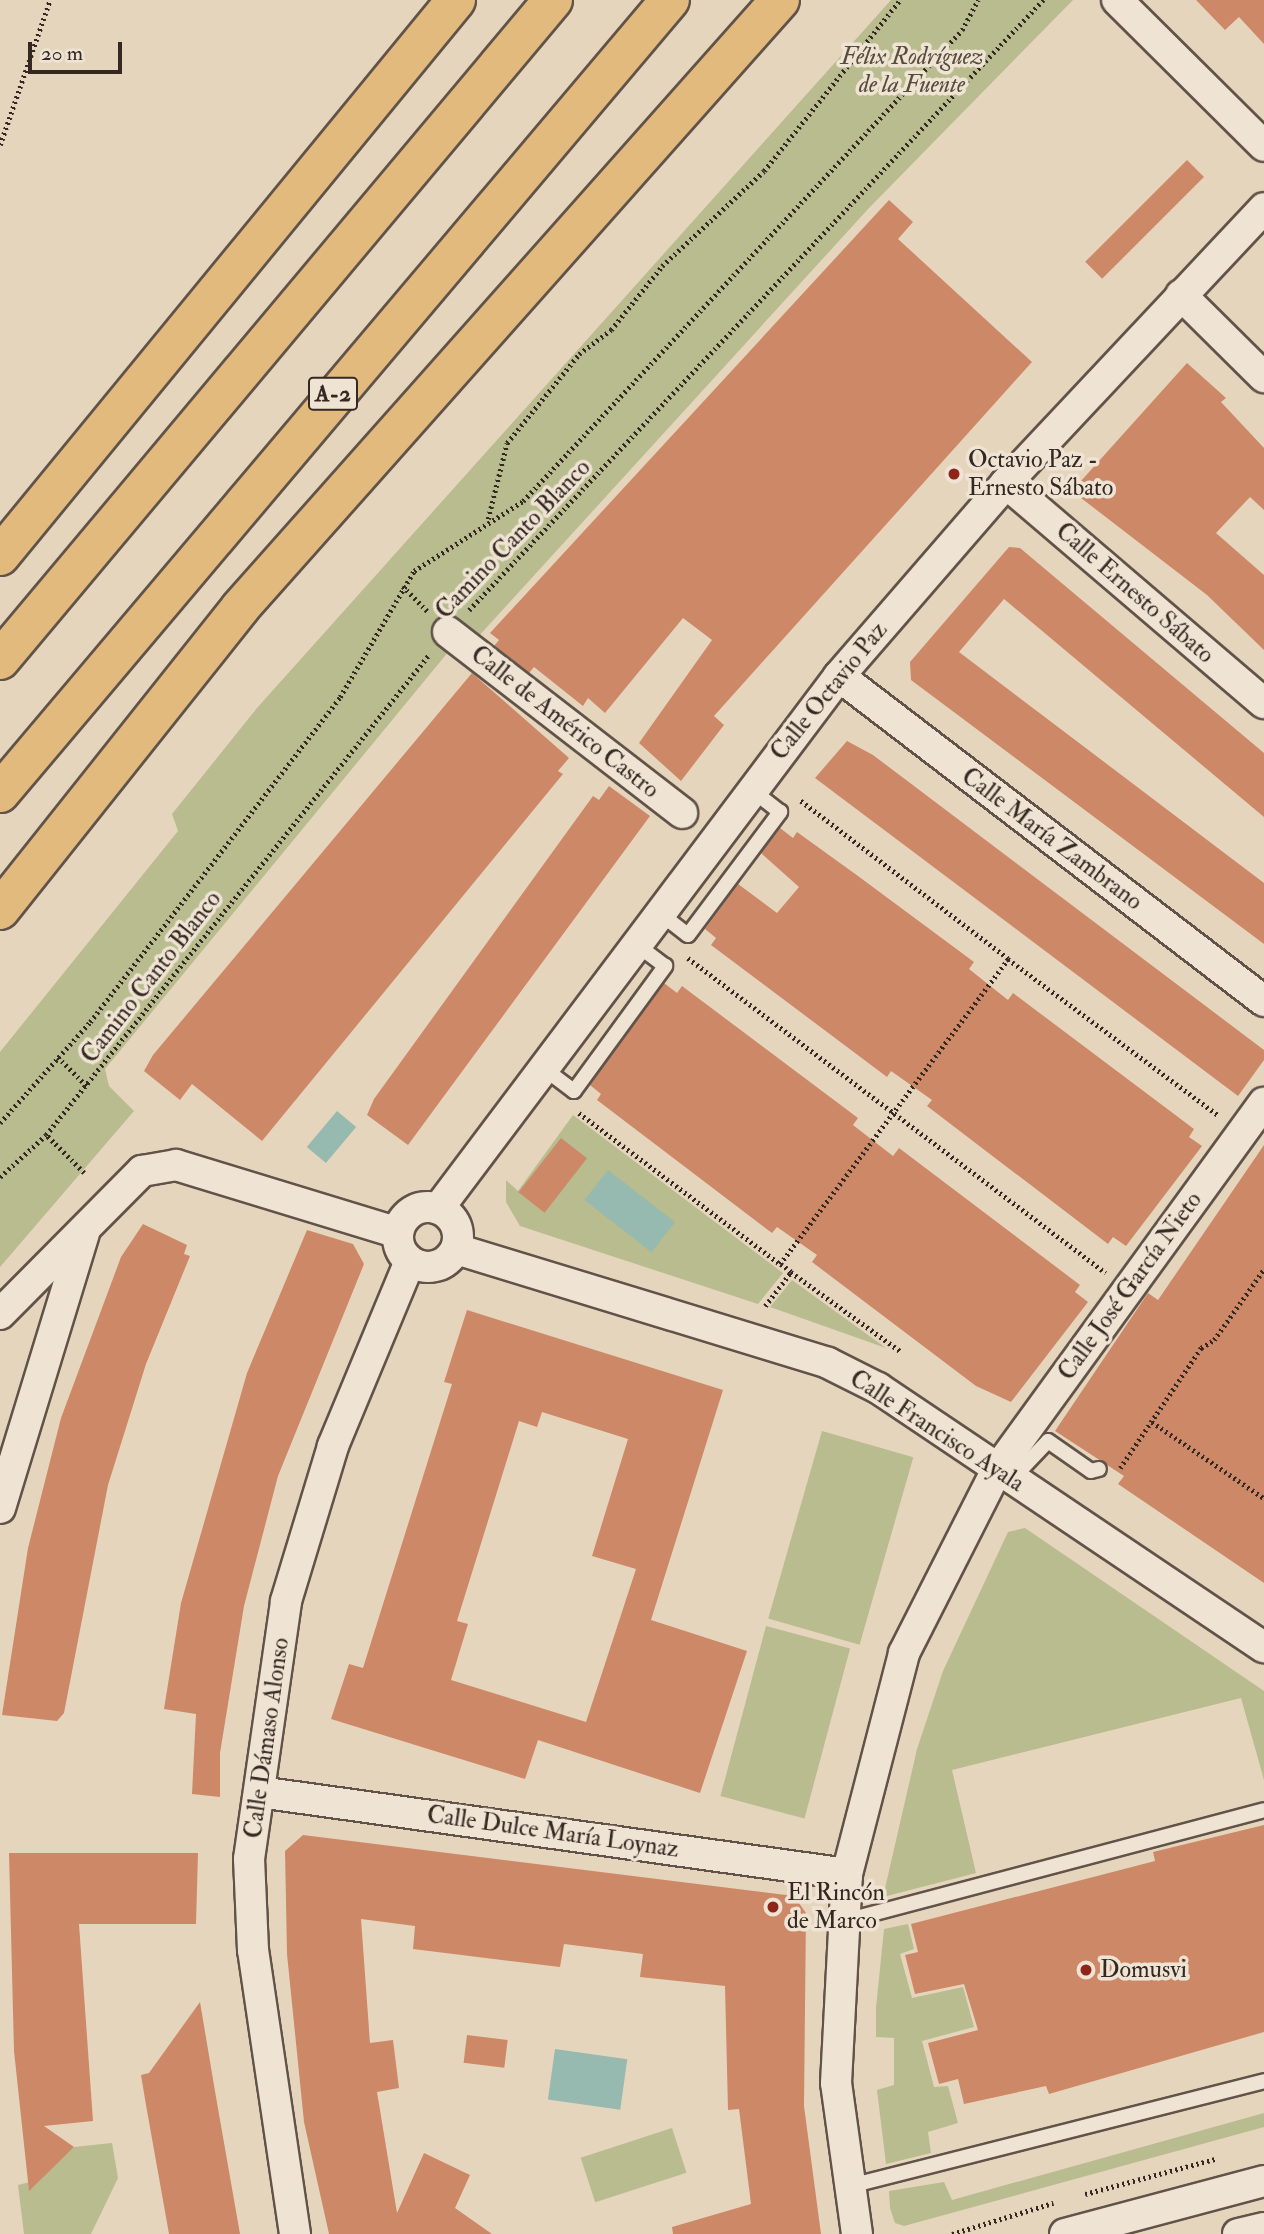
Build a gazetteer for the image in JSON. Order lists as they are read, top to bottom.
{
  "streets": {
    "highway": ["A-2"],
    "street": [
      "Calle Ernesto Sábato",
      "Calle Octavio Paz",
      "Calle de Américo Castro",
      "Calle María Zambrano",
      "Calle José García Nieto",
      "Calle Francisco Ayala",
      "Calle Dámaso Alonso",
      "Calle Dulce María Loynaz"
    ],
    "path": ["Camino Canto Blanco"]
  },
  "crossings": [
    ["Camino Canto Blanco", "Calle de Américo Castro"],
    ["Calle Ernesto Sábato", "Calle Octavio Paz"],
    ["Calle Octavio Paz", "Calle María Zambrano"],
    ["Calle Octavio Paz", "Calle Francisco Ayala"],
    ["Calle Octavio Paz", "Calle Dámaso Alonso"],
    ["Calle José García Nieto", "Calle Francisco Ayala"],
    ["Calle José García Nieto", "Calle Dulce María Loynaz"],
    ["Calle Francisco Ayala", "Calle Dámaso Alonso"],
    ["Calle Dámaso Alonso", "Calle Dulce María Loynaz"]
  ],
  "parks": ["Félix Rodríguez de la Fuente"],
  "places": ["Octavio Paz - Ernesto Sábato", "El Rincón de Marco", "Domusvi"],
  "scale_bar": "20 m"
}
